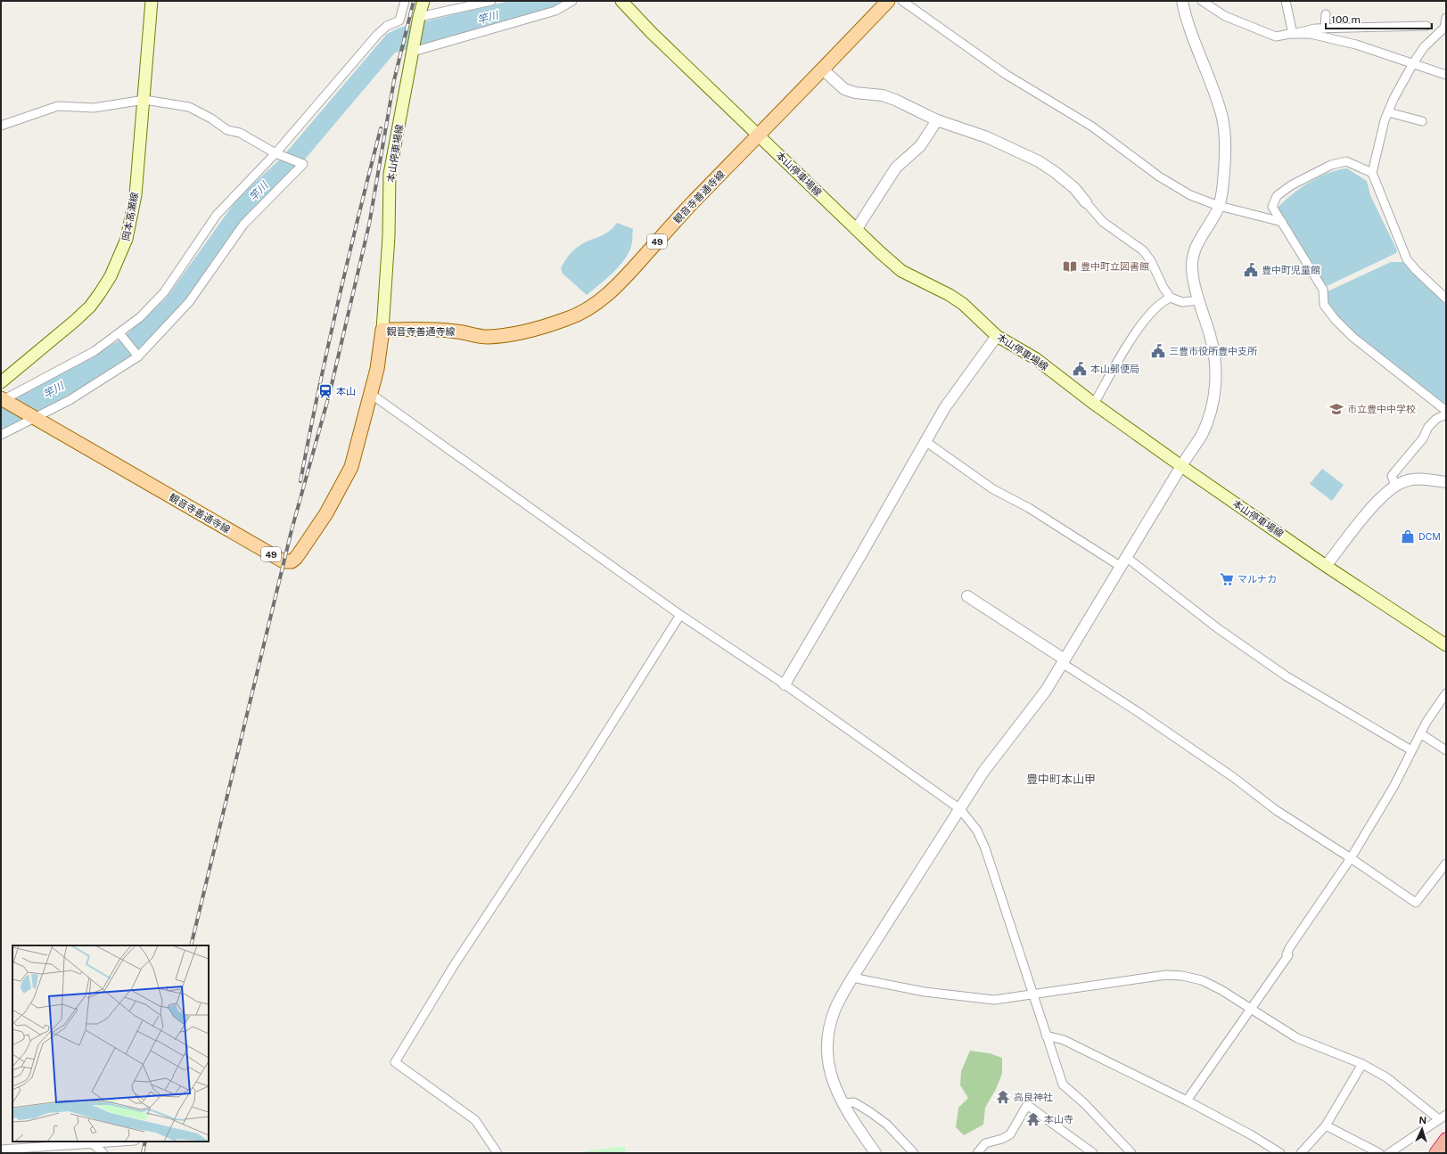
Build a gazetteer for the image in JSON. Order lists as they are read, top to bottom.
{
  "streets": {
    "main road": [
      "本山停車場線",
      "観音寺善通寺線",
      "岡本高瀬線",
      "49"
    ]
  },
  "crossings": [
    ["本山停車場線", "観音寺善通寺線"]
  ],
  "districts": ["豊中町本山甲"],
  "water": ["竿川"],
  "places": {
    "library": ["豊中町立図書館"],
    "public building": ["豊中町児童館", "三豊市役所豊中支所", "本山郵便局"],
    "station": ["本山"],
    "school or university": ["市立豊中中学校"],
    "shop": ["DCM"],
    "supermarket": ["マルナカ"],
    "temple": ["高良神社", "本山寺"]
  },
  "scale_bar": "100 m",
  "north": "top"
}
